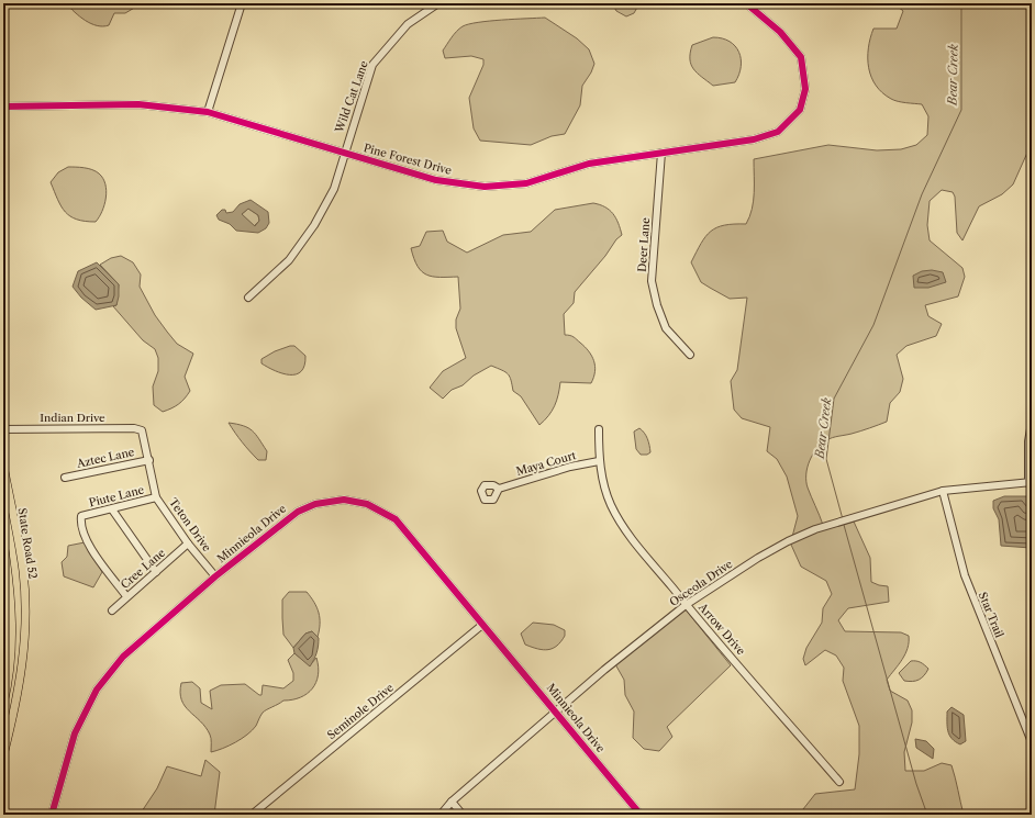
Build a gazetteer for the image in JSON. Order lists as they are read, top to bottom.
{
  "streets": {
    "main road": ["State Road 52"],
    "street": [
      "Wild Cat Lane",
      "Pine Forest Drive",
      "Deer Lane",
      "Indian Drive",
      "Aztec Lane",
      "Maya Court",
      "Piute Lane",
      "Teton Drive",
      "Minnieola Drive",
      "Cree Lane",
      "Osceola Drive",
      "Star Trail",
      "Arrow Drive",
      "Seminole Drive"
    ]
  },
  "crossings": [
    ["Wild Cat Lane", "Pine Forest Drive"],
    ["Pine Forest Drive", "Deer Lane"],
    ["Indian Drive", "Teton Drive"],
    ["Aztec Lane", "Teton Drive"],
    ["Maya Court", "Arrow Drive"],
    ["Piute Lane", "Teton Drive"],
    ["Piute Lane", "Cree Lane"],
    ["Teton Drive", "Minnieola Drive"],
    ["Teton Drive", "Cree Lane"],
    ["Minnieola Drive", "Osceola Drive"],
    ["Minnieola Drive", "Seminole Drive"],
    ["Osceola Drive", "Star Trail"],
    ["Osceola Drive", "Arrow Drive"]
  ],
  "water": ["Bear Creek"]
}
